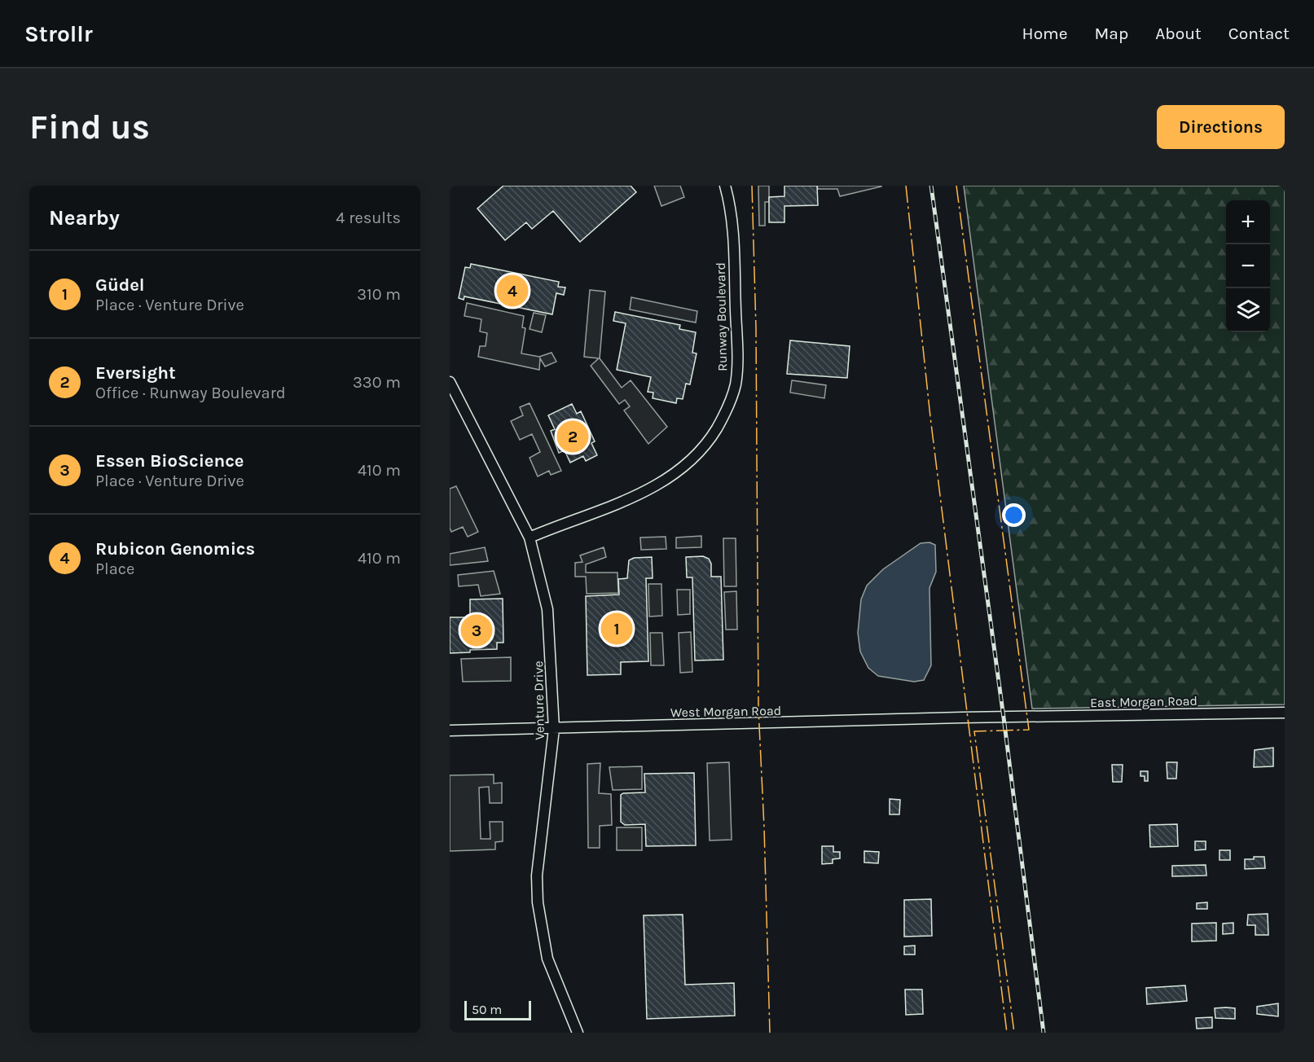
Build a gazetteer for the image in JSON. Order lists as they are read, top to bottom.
{
  "streets": {
    "street": [
      "Runway Boulevard",
      "Venture Drive",
      "East Morgan Road",
      "West Morgan Road"
    ]
  },
  "crossings": [
    ["Runway Boulevard", "Venture Drive"],
    ["Venture Drive", "West Morgan Road"],
    ["East Morgan Road", "West Morgan Road"]
  ],
  "scale_bar": "50 m",
  "page": {
    "header": "Strollr",
    "nav": [
      "Home",
      "Map",
      "About",
      "Contact"
    ],
    "buttons": "Directions",
    "title": "Find us",
    "heading": ["Nearby", "4 results"],
    "map_buttons": ["+", "−"],
    "list": [
      {
        "mark": "1",
        "name": "Güdel",
        "note": "Place · Venture Drive",
        "value": "310 m"
      },
      {
        "mark": "2",
        "name": "Eversight",
        "note": "Office · Runway Boulevard",
        "value": "330 m"
      },
      {
        "mark": "3",
        "name": "Essen BioScience",
        "note": "Place · Venture Drive",
        "value": "410 m"
      },
      {
        "mark": "4",
        "name": "Rubicon Genomics",
        "note": "Place",
        "value": "410 m"
      }
    ],
    "pins": [
      "4",
      "2",
      "1",
      "3"
    ],
    "scale": "50 m"
  }
}
